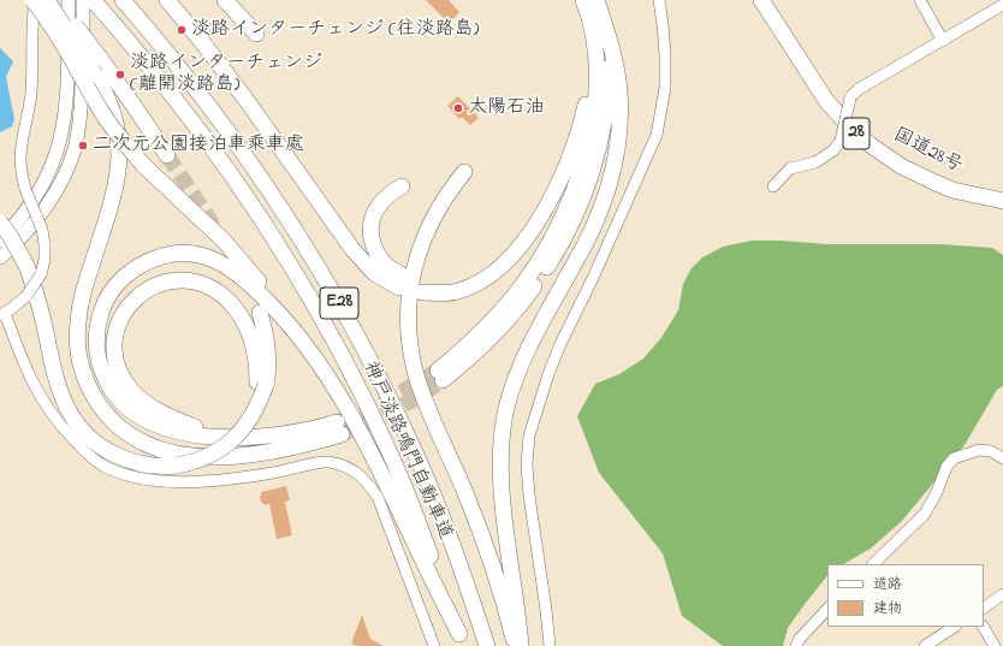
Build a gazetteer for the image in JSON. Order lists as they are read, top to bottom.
{
  "streets": {
    "highway": [
      "28",
      "国道28号",
      "E28",
      "神戸淡路鳴門自動車道"
    ]
  },
  "places": [
    "淡路インターチェンジ (往淡路島)",
    "淡路インターチェンジ (離開淡路島)",
    "太陽石油",
    "二次元公園接泊車乘車處"
  ],
  "legend": ["道路", "建物"]
}
